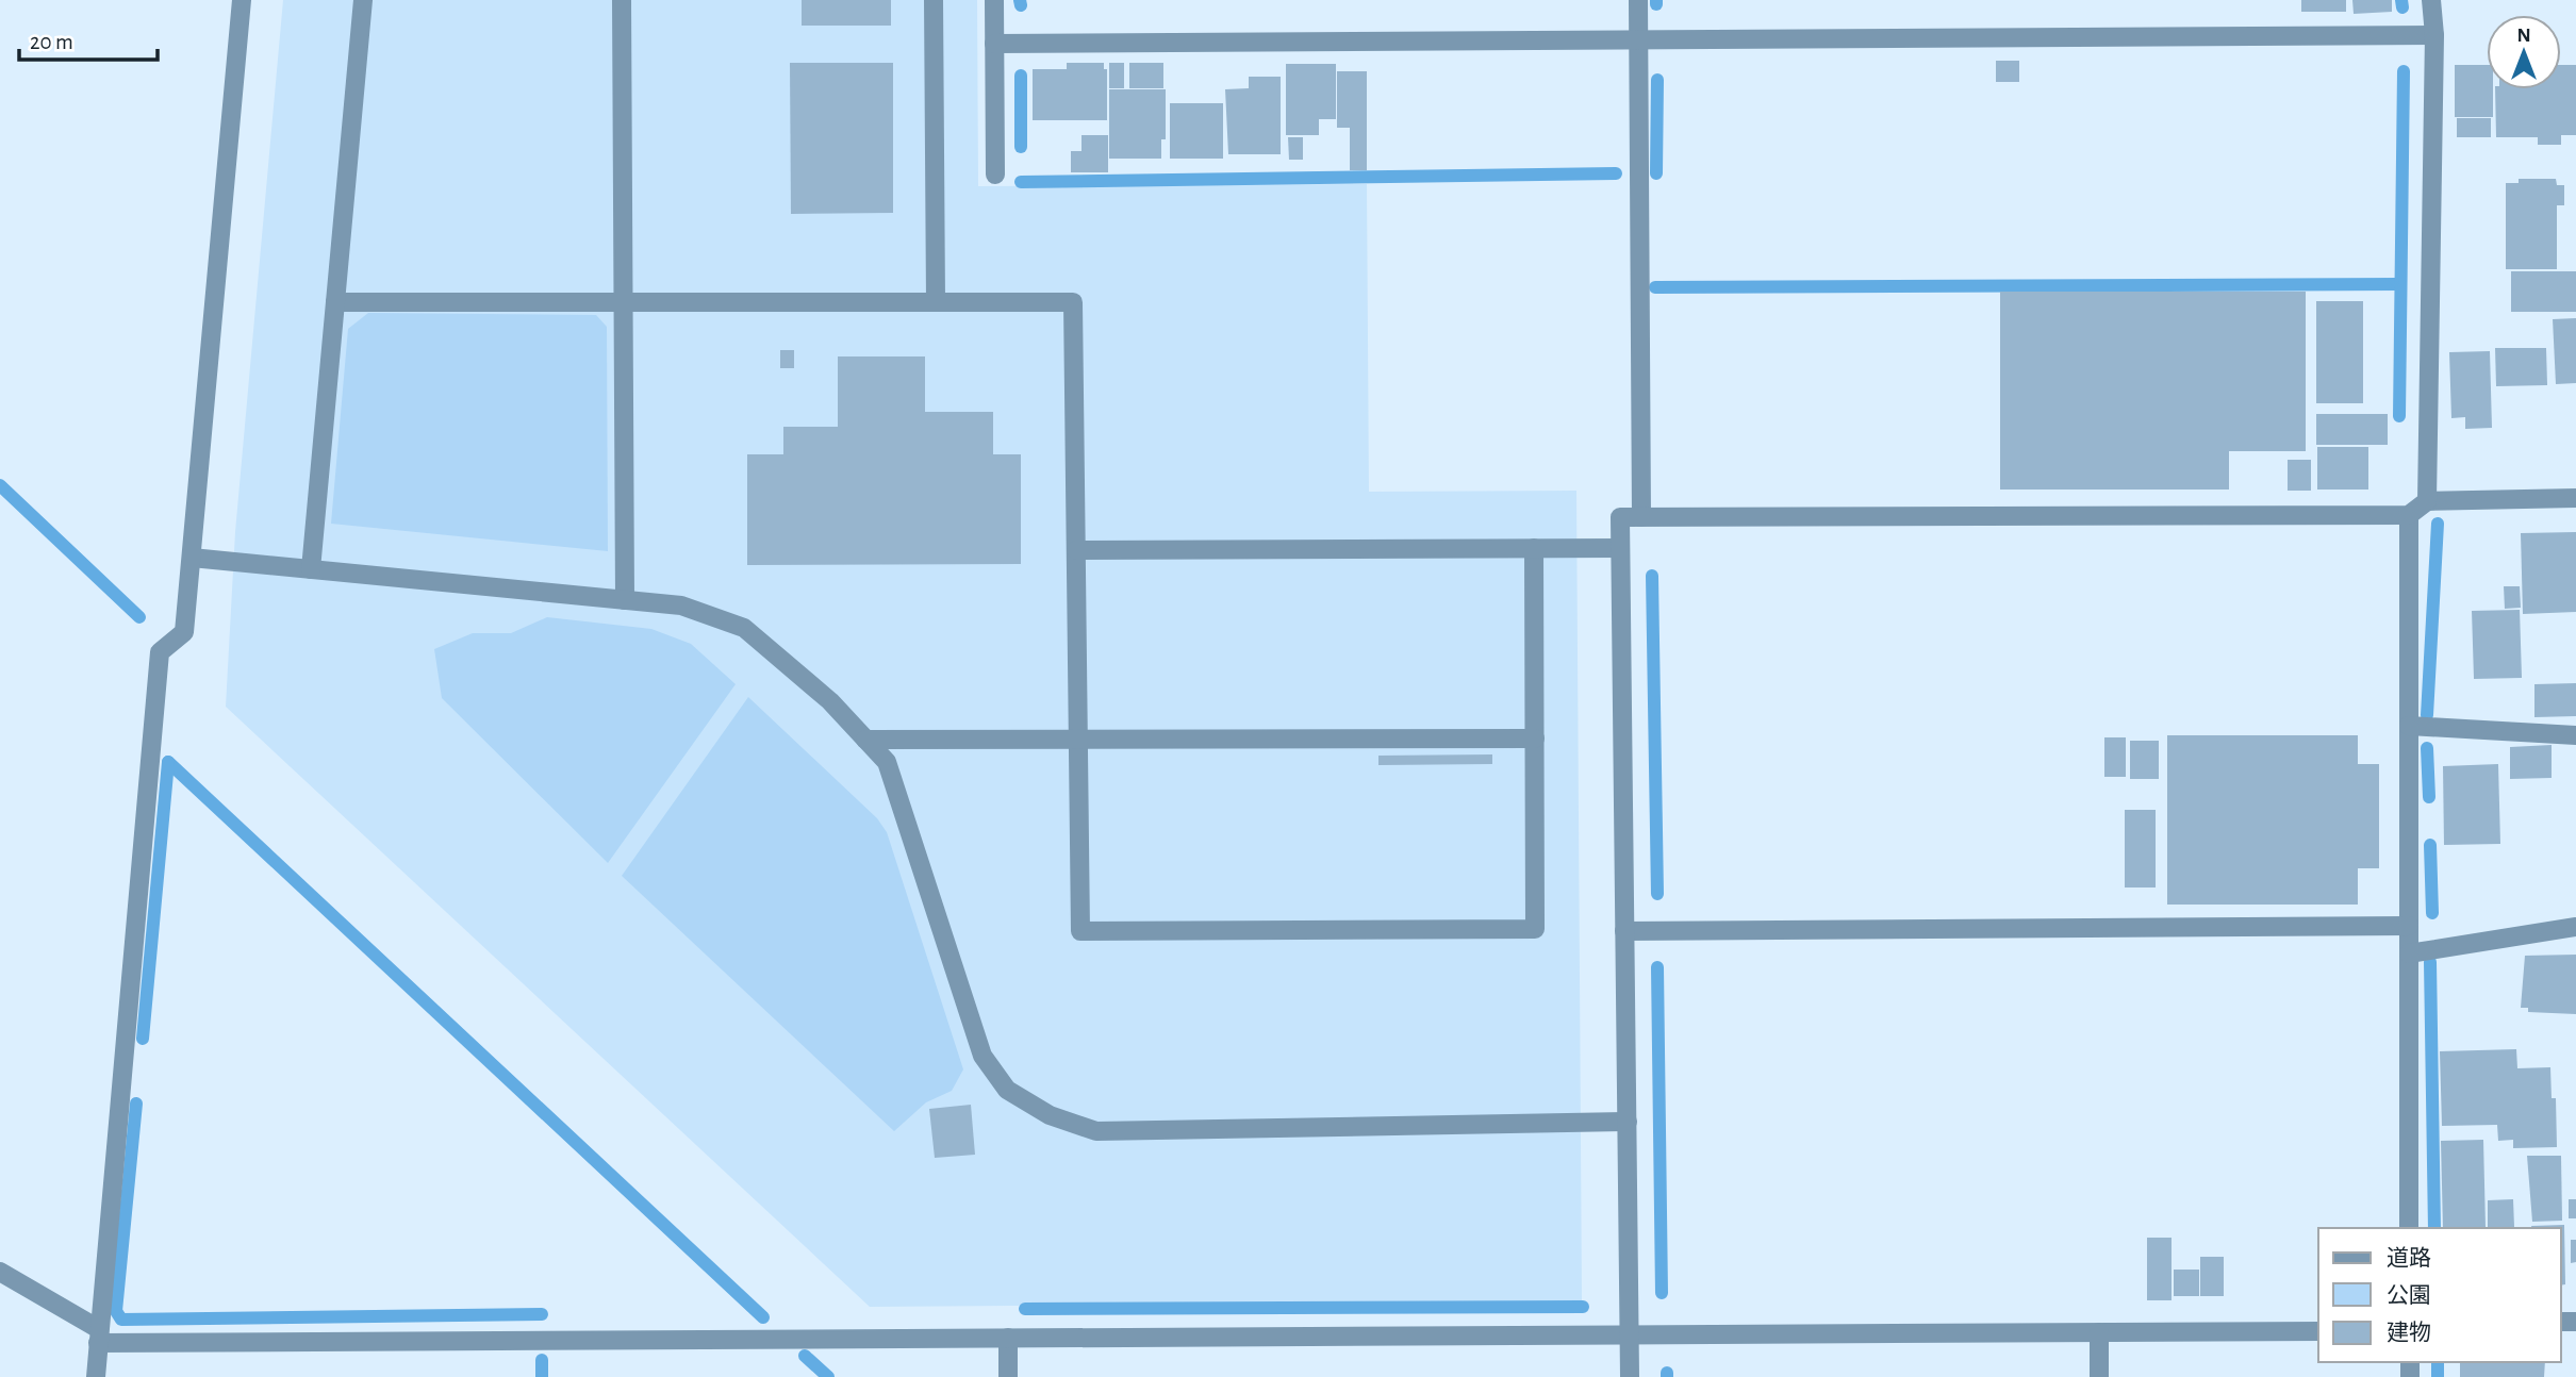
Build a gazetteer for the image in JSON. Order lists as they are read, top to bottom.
{
  "legend": ["道路", "公園", "建物"],
  "scale_bar": "20 m",
  "north": "top"
}
